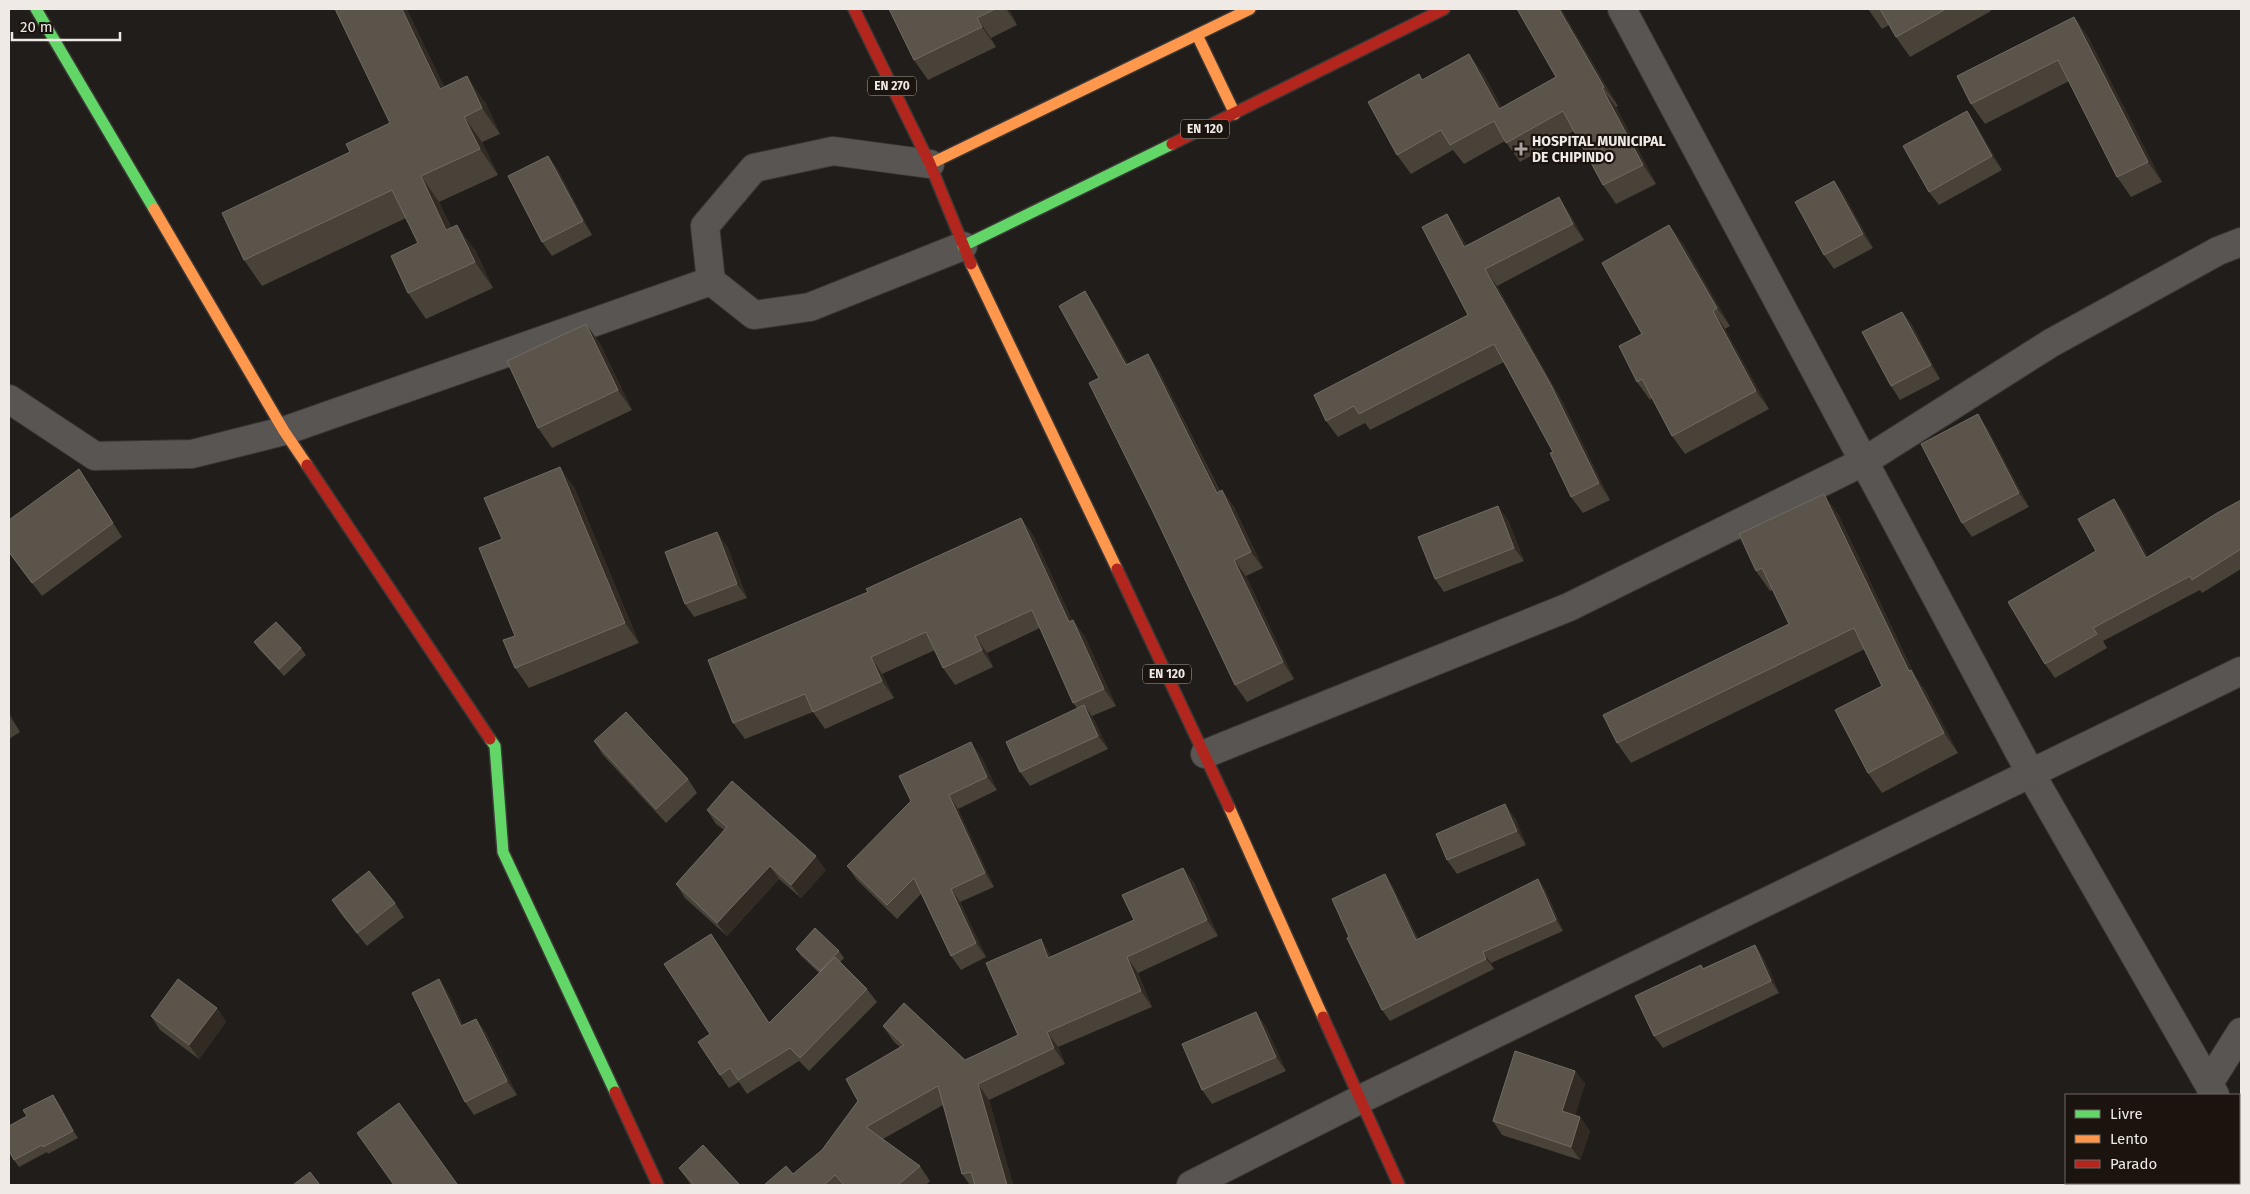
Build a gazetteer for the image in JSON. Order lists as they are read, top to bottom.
{
  "streets": {
    "main road": ["EN 270", "EN 120"]
  },
  "crossings": [
    ["EN 270", "EN 120"]
  ],
  "places": {
    "health": ["HOSPITAL MUNICIPAL DE CHIPINDO"]
  },
  "legend": ["Livre", "Lento", "Parado"],
  "scale_bar": "20 m"
}
